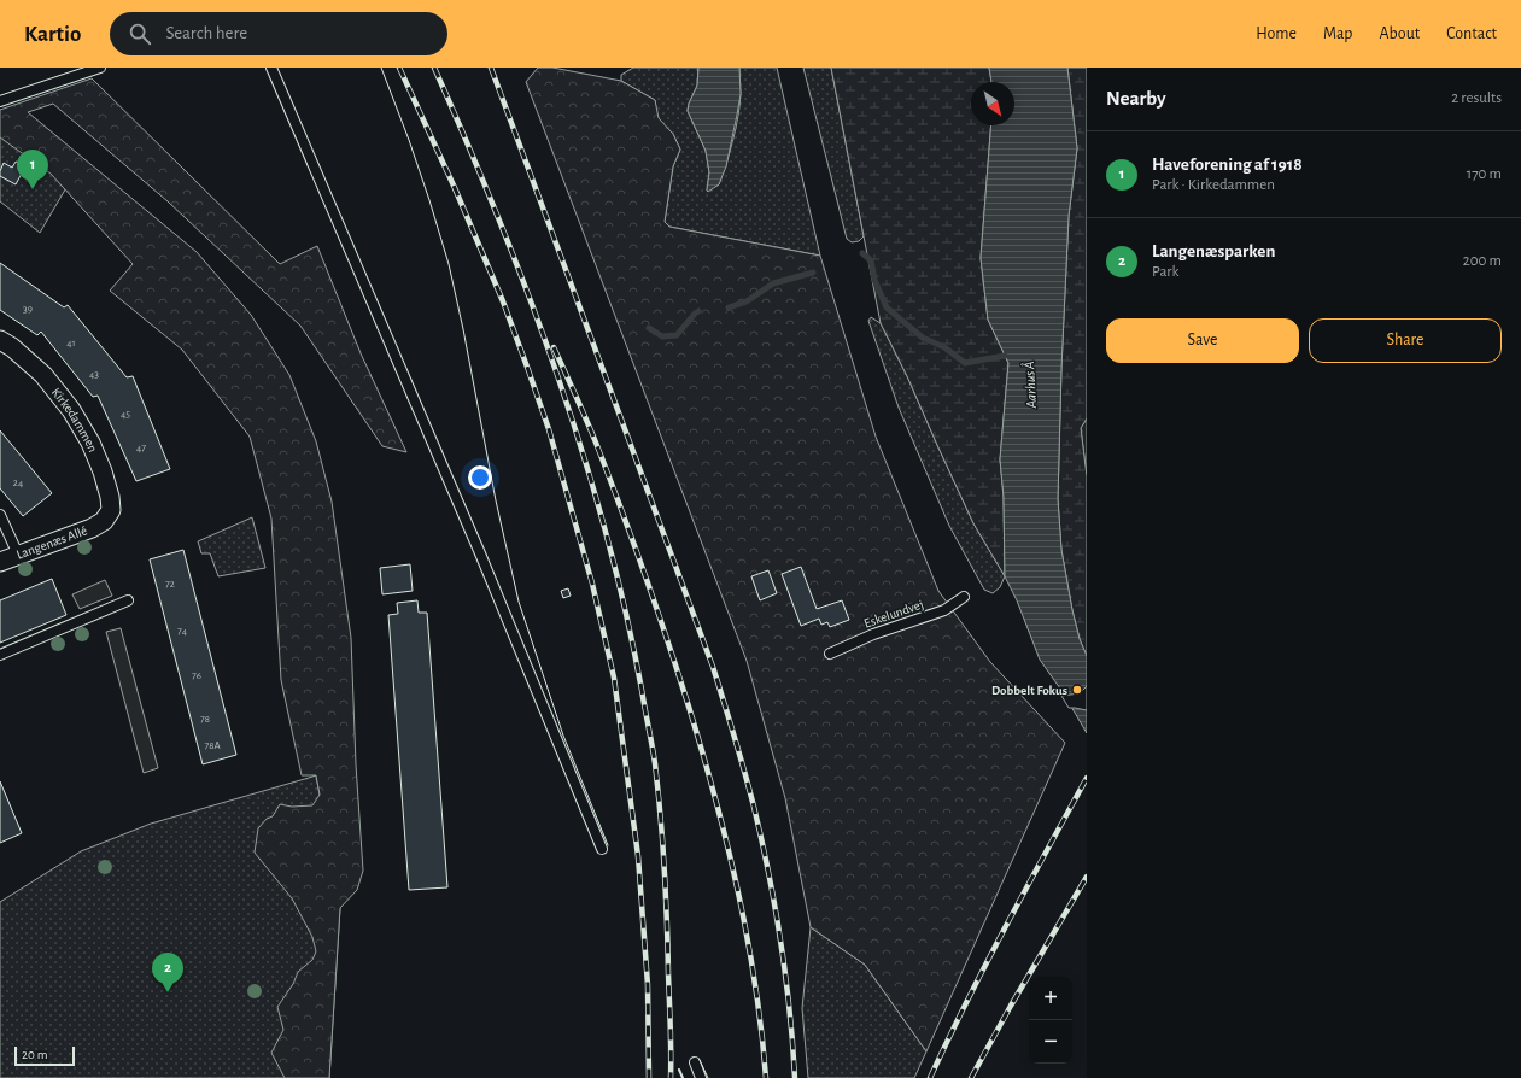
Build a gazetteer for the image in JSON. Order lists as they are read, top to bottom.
{
  "streets": {
    "street": ["Kirkedammen", "Langenæs Allé"],
    "lane": ["Eskelundvej"]
  },
  "crossings": [
    ["Kirkedammen", "Langenæs Allé"]
  ],
  "water": ["Aarhus Å"],
  "places": ["Dobbelt Fokus"],
  "house_numbers": [
    "39",
    "41",
    "43",
    "45",
    "47",
    "24",
    "72",
    "74",
    "76",
    "78",
    "78A"
  ],
  "scale_bar": "20 m",
  "north": "bottom right",
  "page": {
    "header": "Kartio",
    "search": "Search here",
    "nav": [
      "Home",
      "Map",
      "About",
      "Contact"
    ],
    "heading": ["Nearby", "2 results"],
    "list": [
      {
        "mark": "1",
        "name": "Haveforening af 1918",
        "note": "Park · Kirkedammen",
        "value": "170 m"
      },
      {
        "mark": "2",
        "name": "Langenæsparken",
        "note": "Park",
        "value": "200 m"
      }
    ],
    "pins": ["1", "2"],
    "buttons": ["Save", "Share"],
    "map_buttons": ["+", "−"],
    "scale": "20 m"
  }
}
